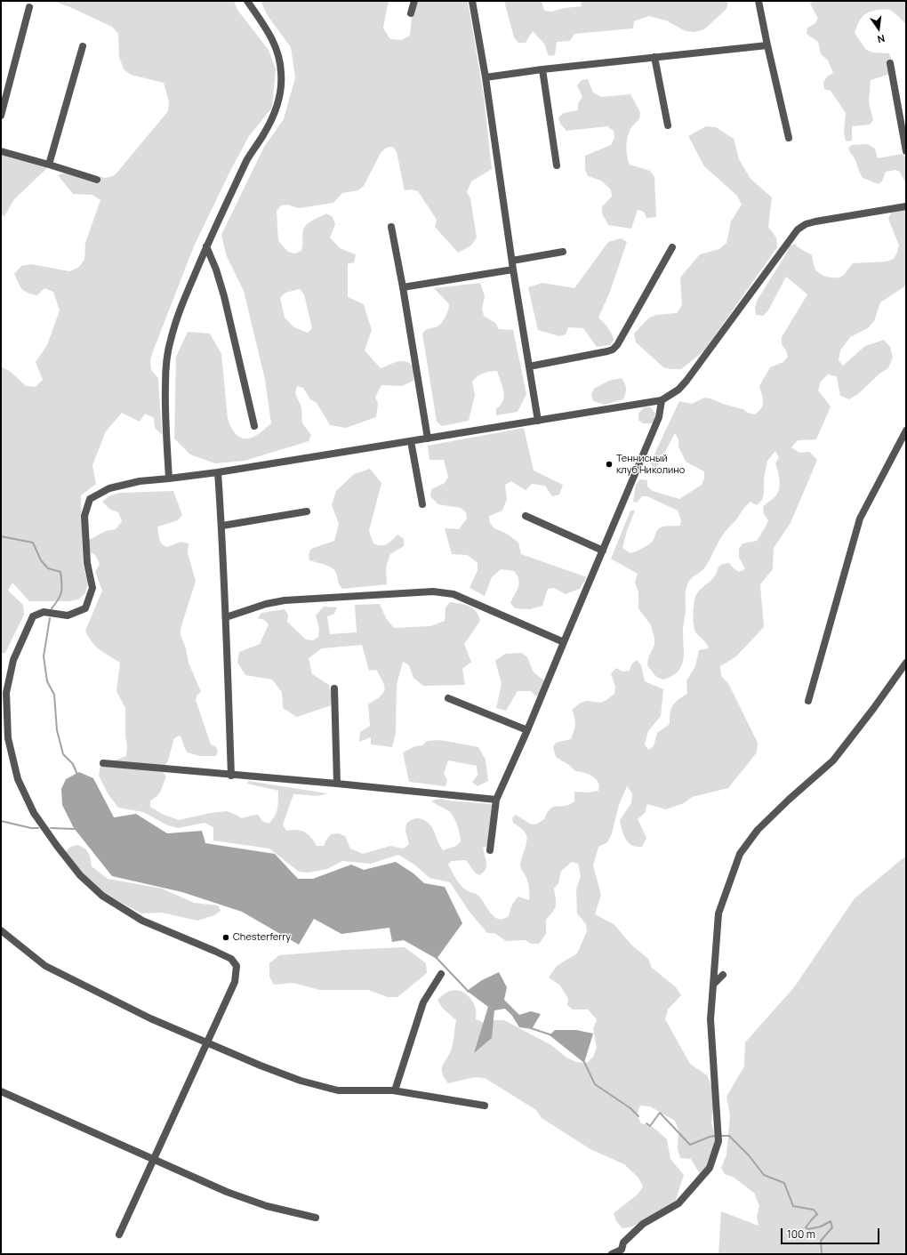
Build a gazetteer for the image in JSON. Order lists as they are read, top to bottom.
{
  "places": ["Теннисный клуб Николино", "Chesterferry"],
  "scale_bar": "100 m",
  "north": "bottom"
}
